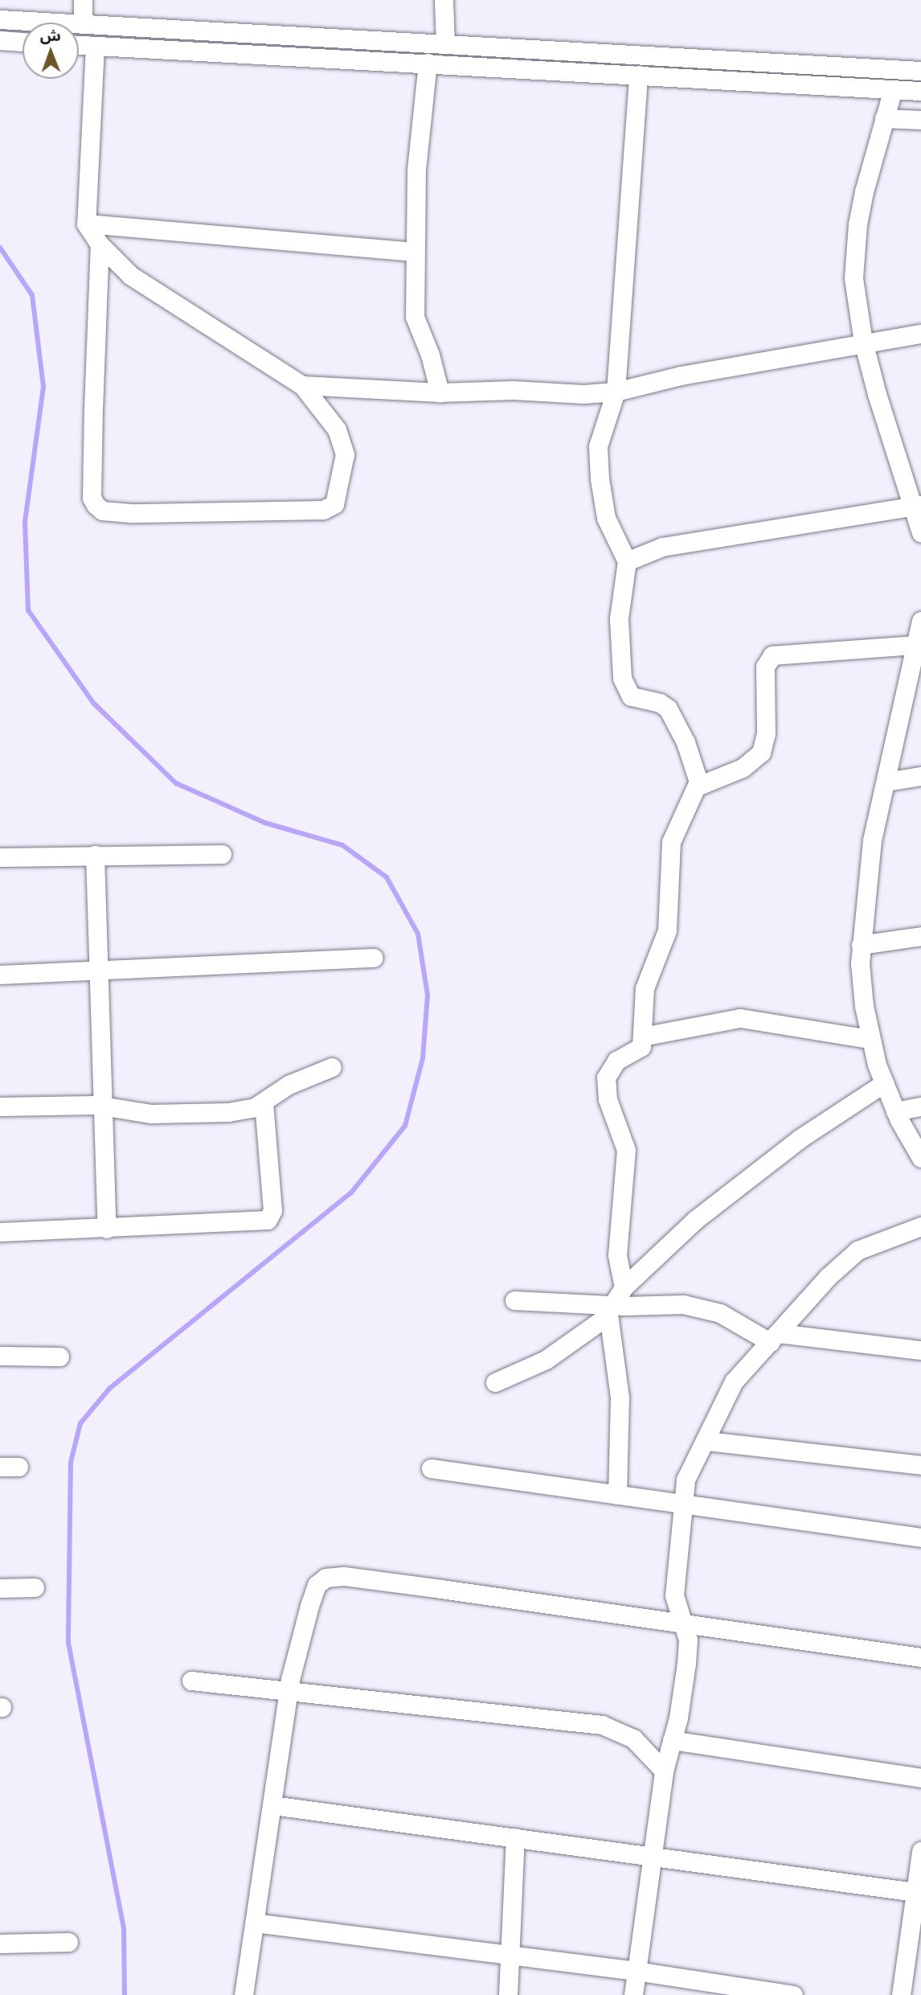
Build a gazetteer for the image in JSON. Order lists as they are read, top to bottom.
{
  "north": "top"
}
